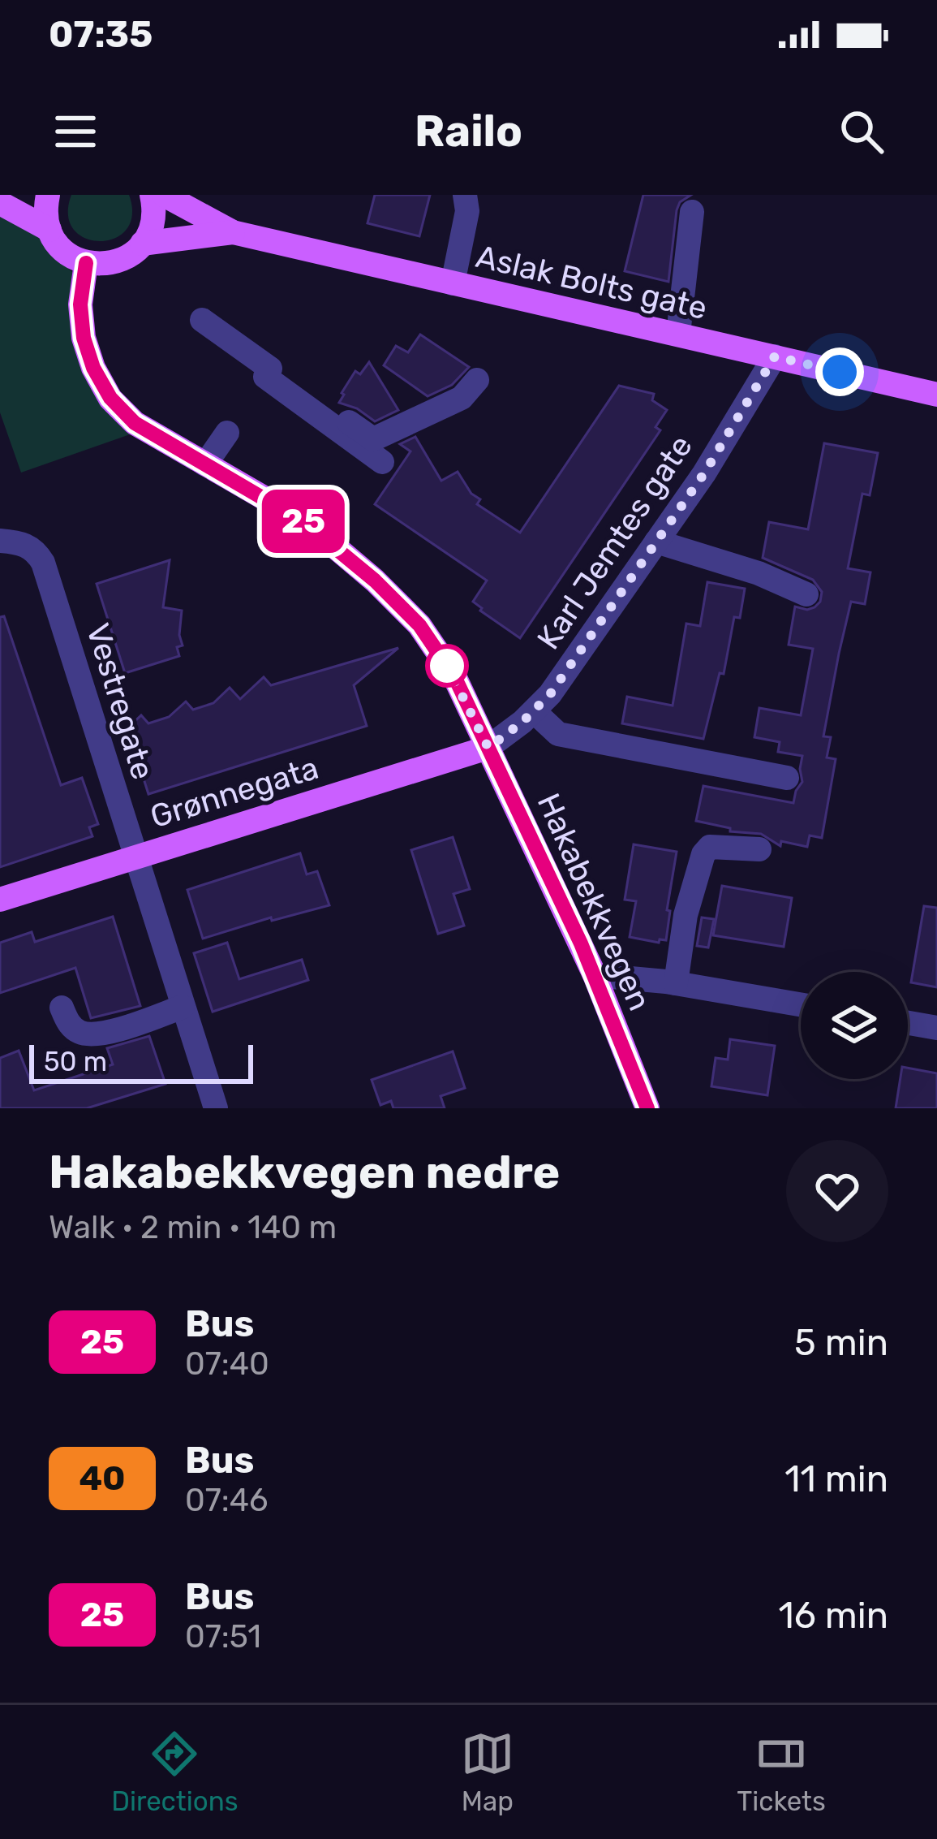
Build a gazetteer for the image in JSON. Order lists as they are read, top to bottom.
{
  "streets": {
    "main road": ["Aslak Bolts gate", "Grønnegata", "Hakabekkvegen"],
    "street": ["Karl Jemtes gate", "Vestregate"]
  },
  "crossings": [
    ["Aslak Bolts gate", "Karl Jemtes gate"],
    ["Aslak Bolts gate", "Hakabekkvegen"],
    ["Karl Jemtes gate", "Grønnegata"],
    ["Karl Jemtes gate", "Hakabekkvegen"],
    ["Vestregate", "Grønnegata"],
    ["Grønnegata", "Hakabekkvegen"]
  ],
  "lines": ["bus line 25"],
  "scale_bar": "50 m",
  "page": {
    "status": "07:35",
    "header": "Railo",
    "on_map": "25",
    "scale": "50 m",
    "heading": ["Hakabekkvegen nedre", "Walk · 2 min · 140 m"],
    "list": [
      {
        "mark": "25",
        "name": "Bus",
        "note": "07:40",
        "value": "5 min"
      },
      {
        "mark": "40",
        "name": "Bus",
        "note": "07:46",
        "value": "11 min"
      },
      {
        "mark": "25",
        "name": "Bus",
        "note": "07:51",
        "value": "16 min"
      }
    ],
    "tabs": ["Directions", "Map", "Tickets"]
  }
}
